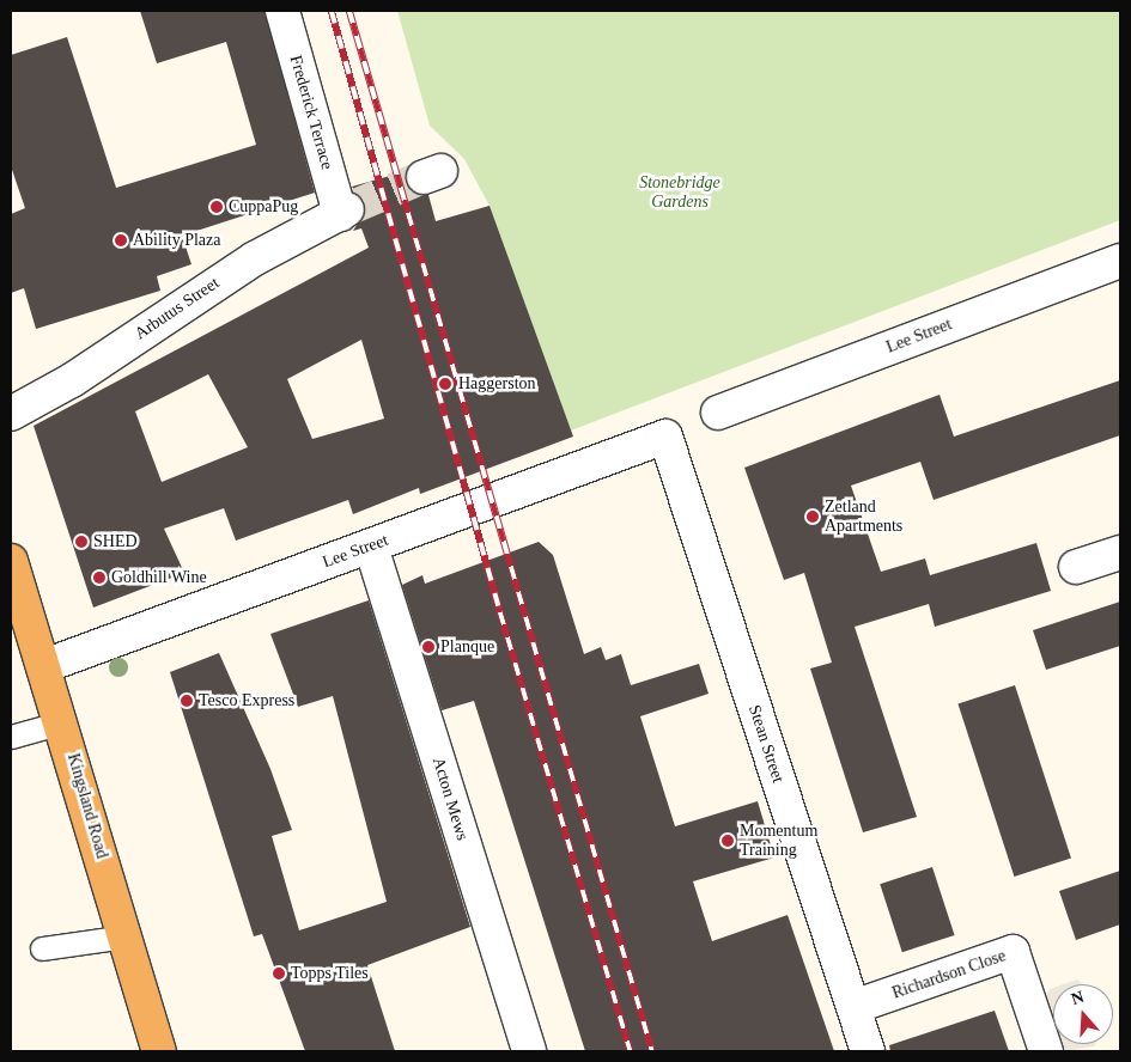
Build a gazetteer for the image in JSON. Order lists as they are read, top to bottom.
{
  "streets": {
    "highway": ["Kingsland Road"],
    "street": [
      "Frederick Terrace",
      "Arbutus Street",
      "Lee Street",
      "Stean Street",
      "Acton Mews",
      "Richardson Close"
    ]
  },
  "crossings": [
    ["Frederick Terrace", "Arbutus Street"],
    ["Lee Street", "Stean Street"],
    ["Lee Street", "Acton Mews"],
    ["Lee Street", "Kingsland Road"],
    ["Stean Street", "Richardson Close"]
  ],
  "parks": ["Stonebridge Gardens"],
  "places": [
    "CuppaPug",
    "Ability Plaza",
    "Haggerston",
    "Zetland Apartments",
    "SHED",
    "Goldhill Wine",
    "Planque",
    "Tesco Express",
    "Momentum Training",
    "Topps Tiles"
  ],
  "north": "top"
}
